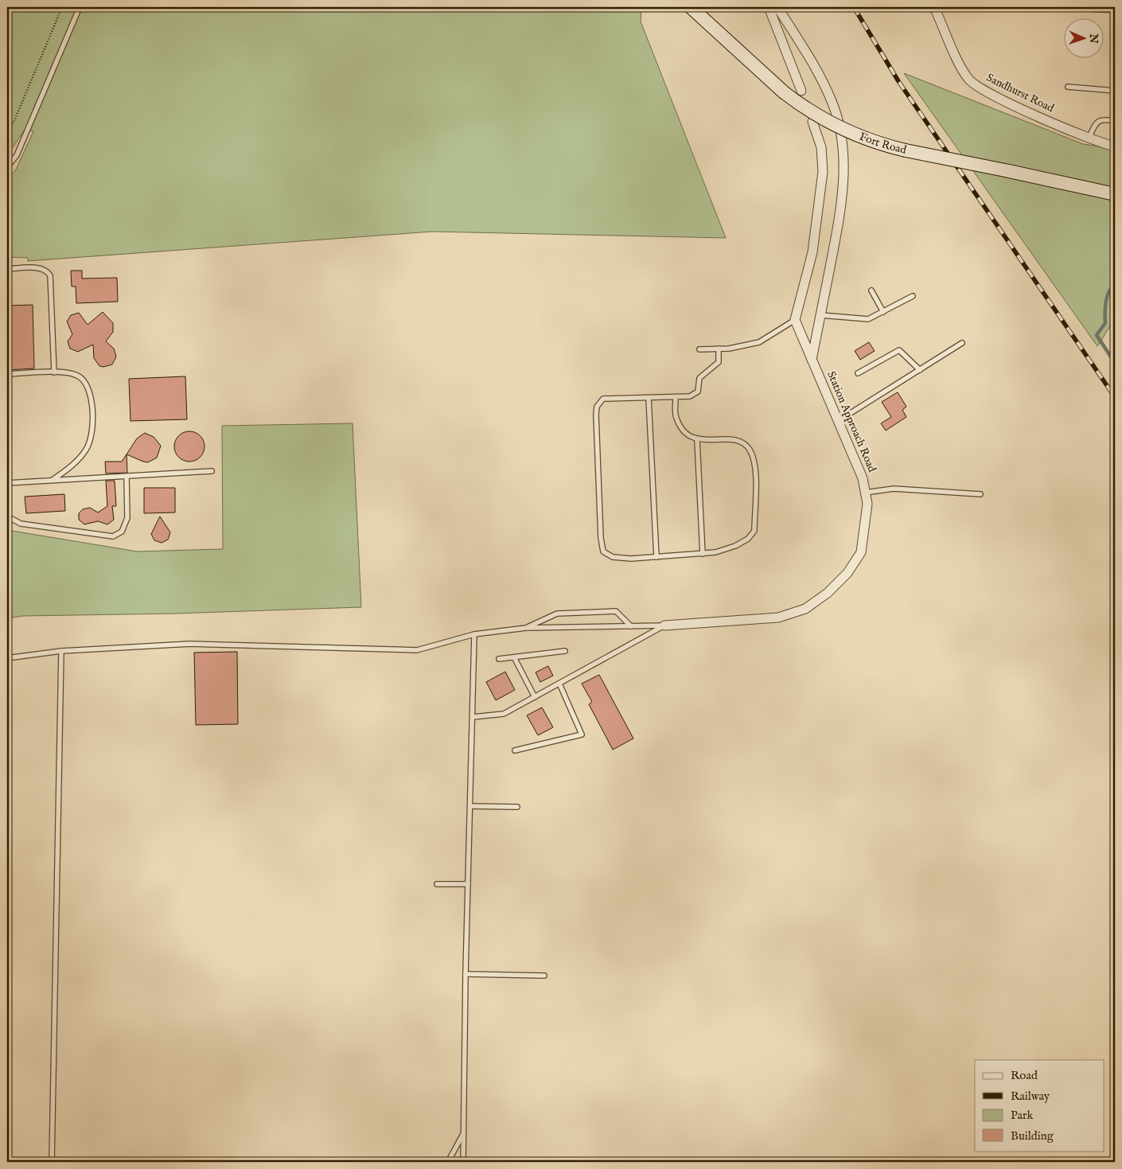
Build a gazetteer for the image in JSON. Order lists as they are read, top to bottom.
{
  "streets": {
    "street": ["Sandhurst Road", "Fort Road", "Station Approach Road"]
  },
  "legend": [
    "Road",
    "Railway",
    "Park",
    "Building"
  ],
  "north": "right"
}
